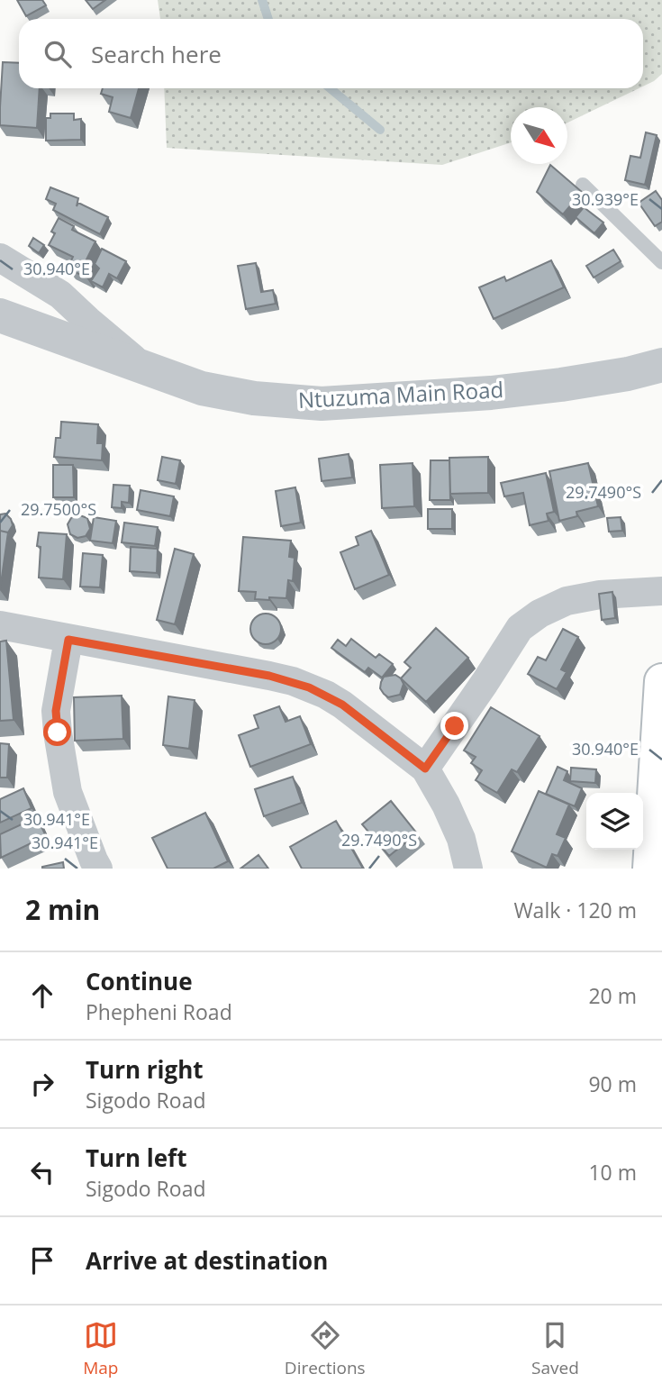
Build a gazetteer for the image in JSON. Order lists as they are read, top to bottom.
{
  "streets": {
    "street": ["Ntuzuma Main Road"]
  },
  "north": "bottom right",
  "page": {
    "search": "Search here",
    "heading": ["2 min", "Walk · 120 m"],
    "list": [
      ["Continue", "Phepheni Road", "20 m"],
      ["Turn right", "Sigodo Road", "90 m"],
      ["Turn left", "Sigodo Road", "10 m"],
      "Arrive at destination"
    ],
    "nav": ["Map", "Directions", "Saved"]
  },
  "coordinates": [
    "30.939°E",
    "30.940°E",
    "29.7490°S",
    "29.7500°S",
    "30.941°E"
  ]
}
